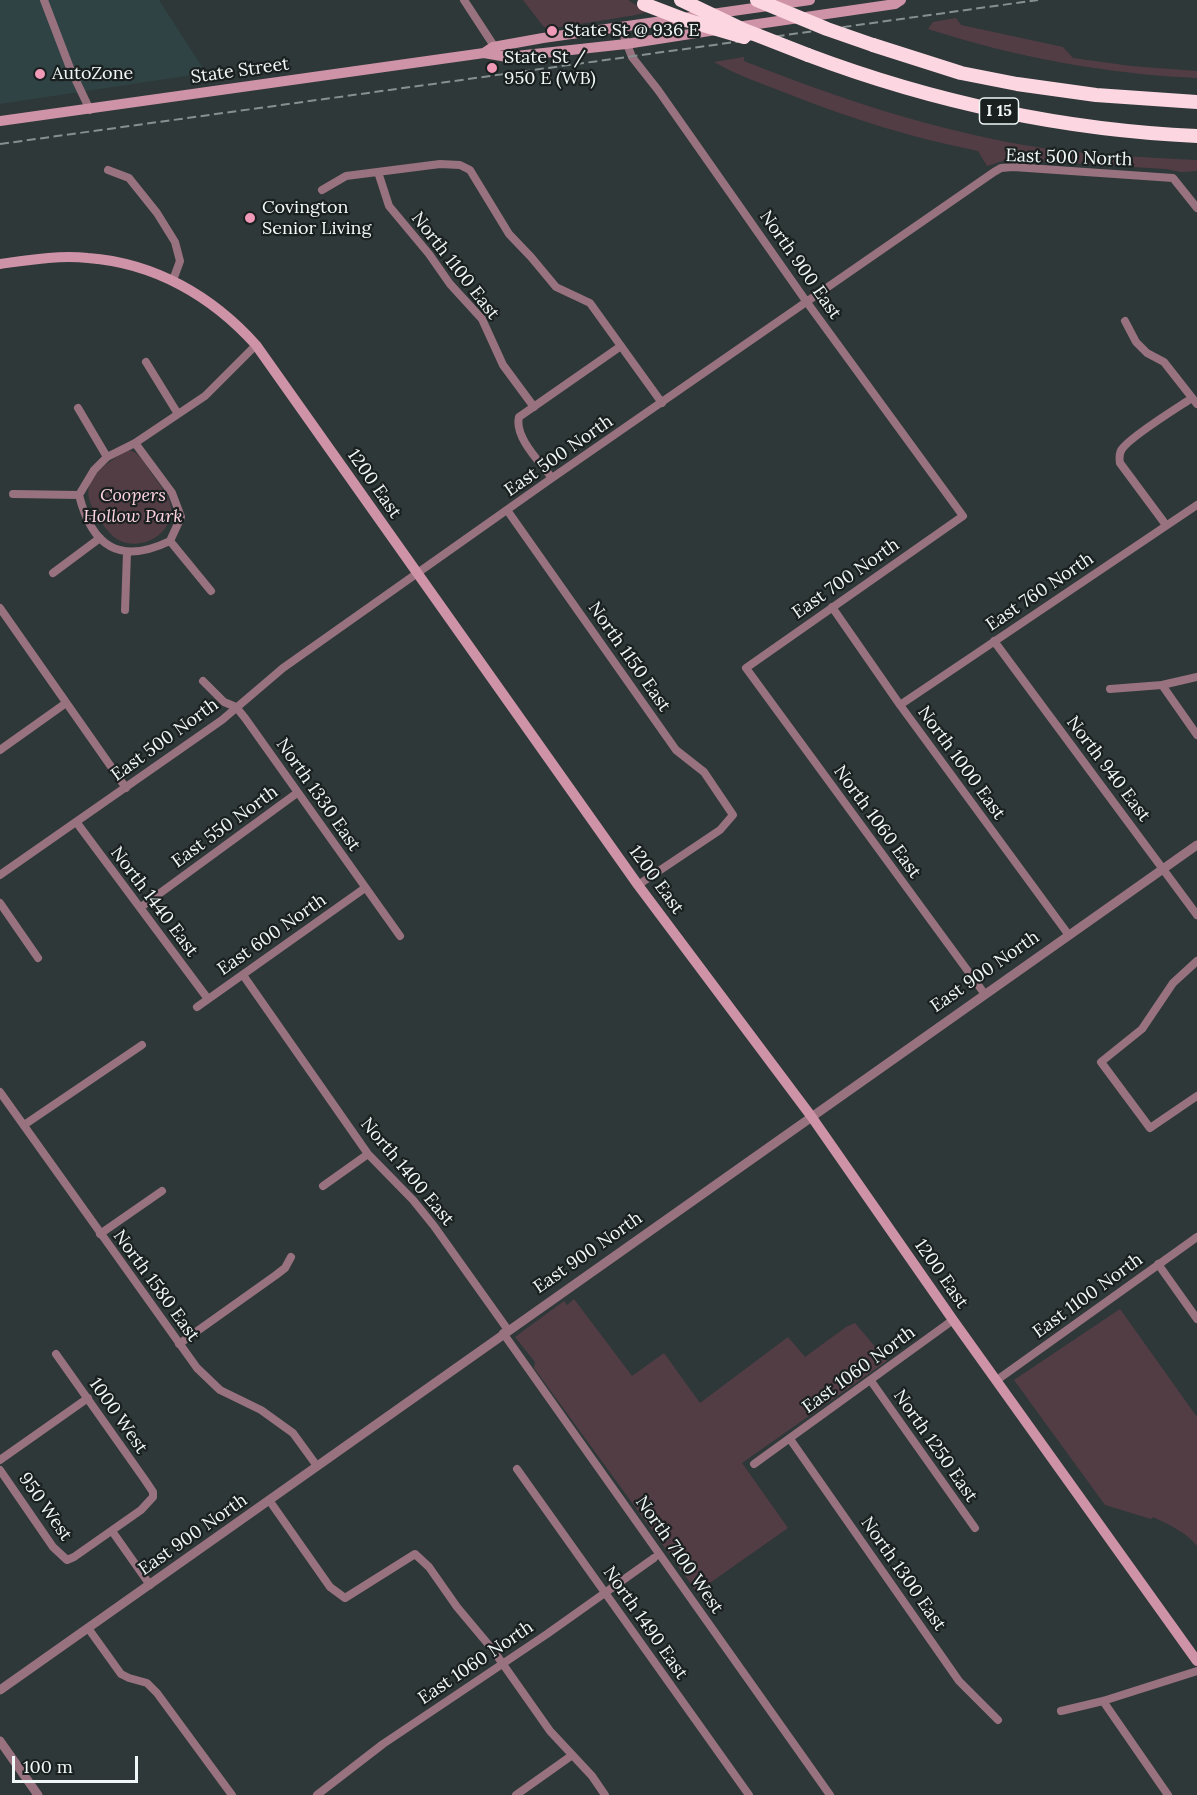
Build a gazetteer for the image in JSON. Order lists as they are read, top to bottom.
{
  "streets": {
    "highway": ["I 15"],
    "main road": ["State Street", "1200 East"],
    "street": [
      "East 500 North",
      "North 900 East",
      "North 1100 East",
      "East 700 North",
      "East 760 North",
      "North 1150 East",
      "North 1000 East",
      "North 940 East",
      "North 1330 East",
      "North 1060 East",
      "East 550 North",
      "North 1440 East",
      "East 600 North",
      "East 900 North",
      "North 1400 East",
      "North 1580 East",
      "East 1100 North",
      "East 1060 North",
      "1000 West",
      "North 1250 East",
      "950 West",
      "North 7100 West",
      "North 1300 East",
      "North 1490 East"
    ]
  },
  "crossings": [
    ["State Street", "North 900 East"],
    ["East 500 North", "North 900 East"],
    ["East 500 North", "1200 East"],
    ["East 500 North", "North 1150 East"],
    ["East 500 North", "North 1330 East"],
    ["East 500 North", "North 1440 East"],
    ["North 900 East", "East 700 North"],
    ["1200 East", "North 1150 East"],
    ["1200 East", "East 900 North"],
    ["1200 East", "East 1100 North"],
    ["1200 East", "East 1060 North"],
    ["East 700 North", "North 1000 East"],
    ["East 700 North", "North 1060 East"],
    ["East 760 North", "North 1000 East"],
    ["East 760 North", "North 940 East"],
    ["North 1000 East", "East 900 North"],
    ["North 940 East", "East 900 North"],
    ["North 1330 East", "East 550 North"],
    ["North 1330 East", "East 600 North"],
    ["North 1060 East", "East 900 North"],
    ["East 550 North", "North 1440 East"],
    ["North 1440 East", "East 600 North"],
    ["East 600 North", "North 1400 East"],
    ["East 900 North", "North 1400 East"],
    ["East 900 North", "North 1580 East"],
    ["East 900 North", "North 7100 West"],
    ["North 1400 East", "North 7100 West"],
    ["East 1060 North", "North 1250 East"],
    ["East 1060 North", "North 1300 East"],
    ["East 1060 North", "North 1490 East"],
    ["1000 West", "950 West"]
  ],
  "parks": ["Coopers Hollow Park"],
  "places": [
    "State St @ 936 E",
    "State St / 950 E (WB)",
    "AutoZone",
    "Covington Senior Living"
  ],
  "scale_bar": "100 m"
}
